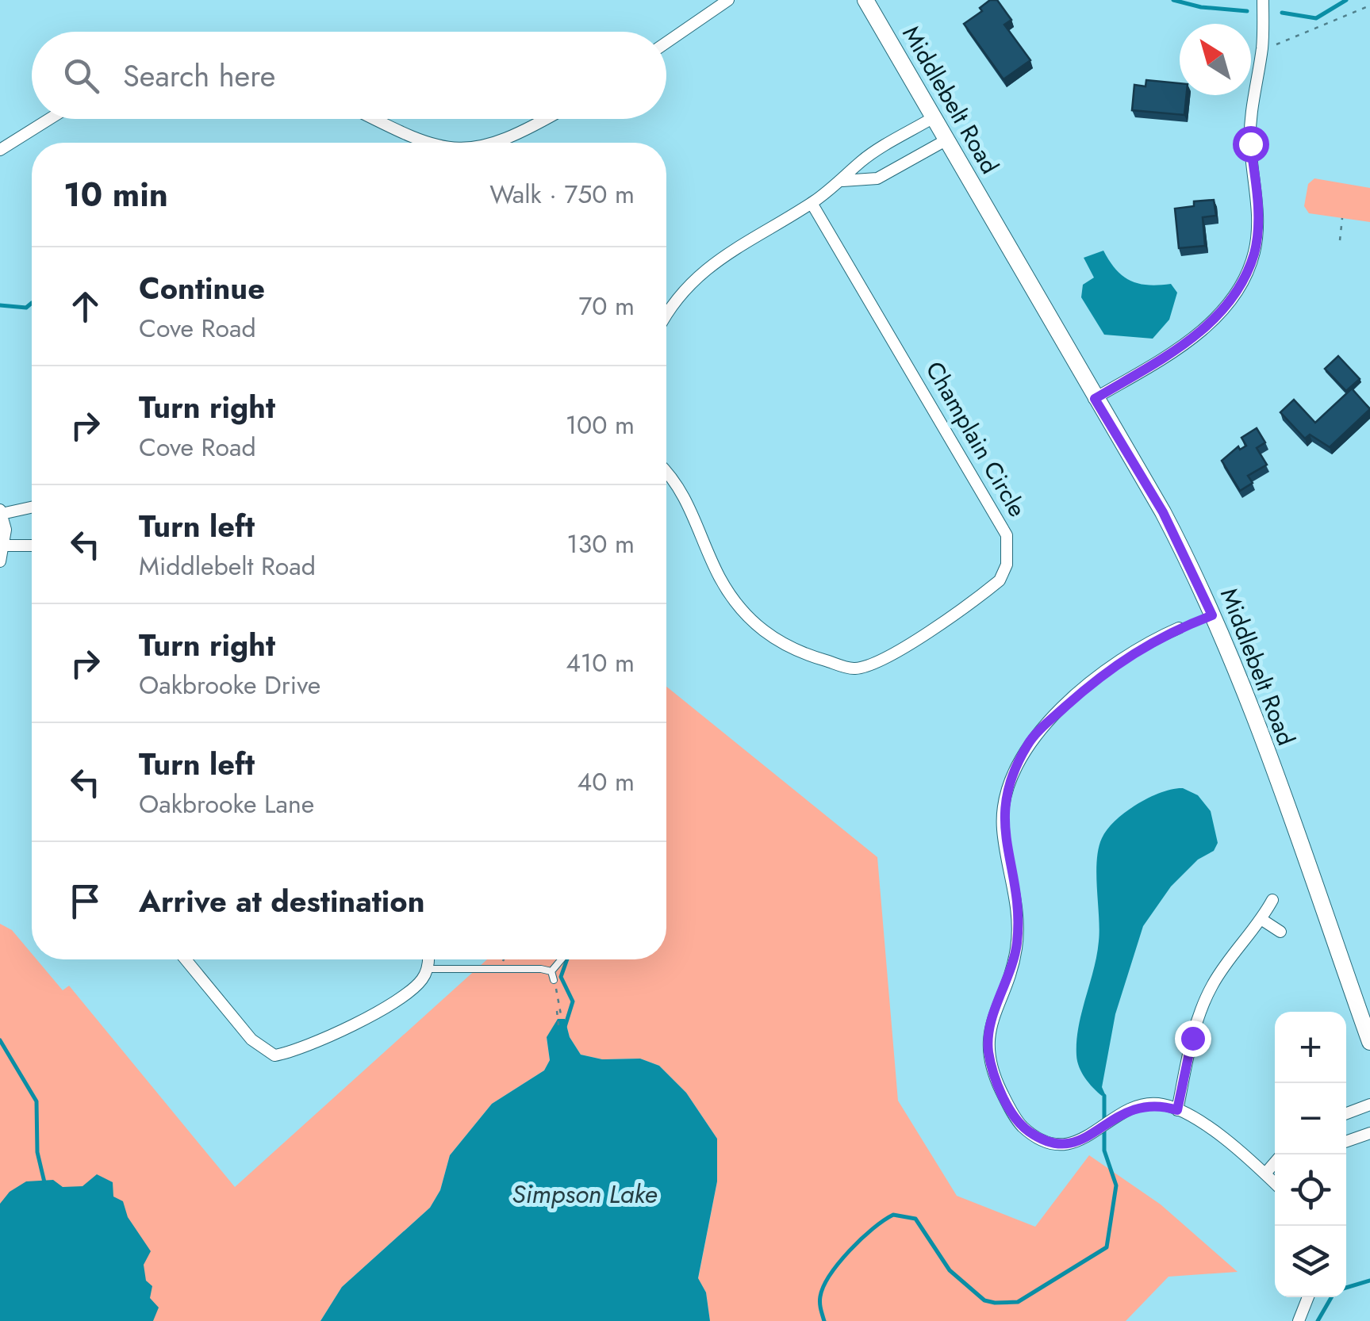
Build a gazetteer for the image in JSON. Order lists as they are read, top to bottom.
{
  "streets": {
    "street": ["Middlebelt Road", "Champlain Circle"]
  },
  "water": ["Simpson Lake"],
  "north": "top left",
  "page": {
    "search": "Search here",
    "heading": ["10 min", "Walk · 750 m"],
    "list": [
      ["Continue", "Cove Road", "70 m"],
      ["Turn right", "Cove Road", "100 m"],
      ["Turn left", "Middlebelt Road", "130 m"],
      ["Turn right", "Oakbrooke Drive", "410 m"],
      ["Turn left", "Oakbrooke Lane", "40 m"],
      "Arrive at destination"
    ],
    "map_buttons": ["+", "−"]
  }
}
